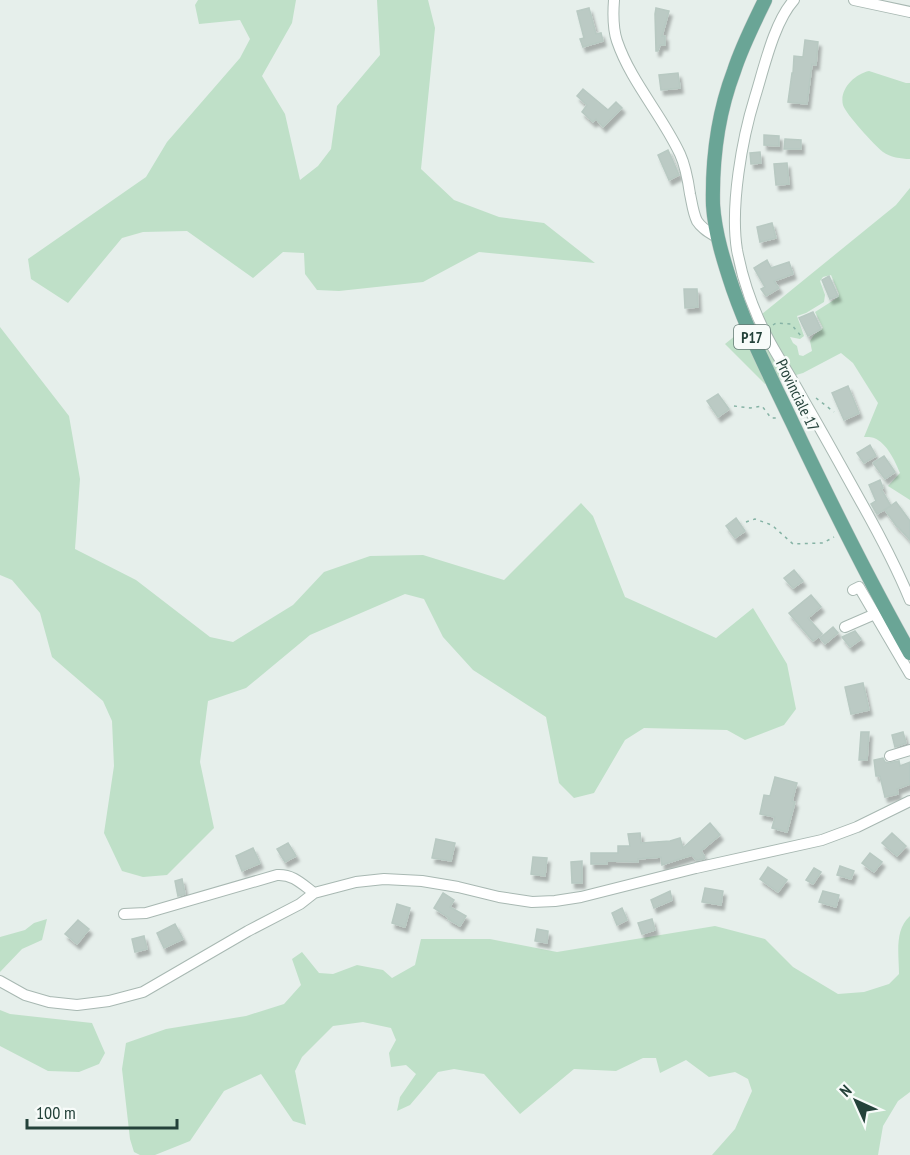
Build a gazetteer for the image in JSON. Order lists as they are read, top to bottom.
{
  "streets": {
    "main road": ["P17", "Provinciale 17"]
  },
  "scale_bar": "100 m",
  "north": "top left"
}
